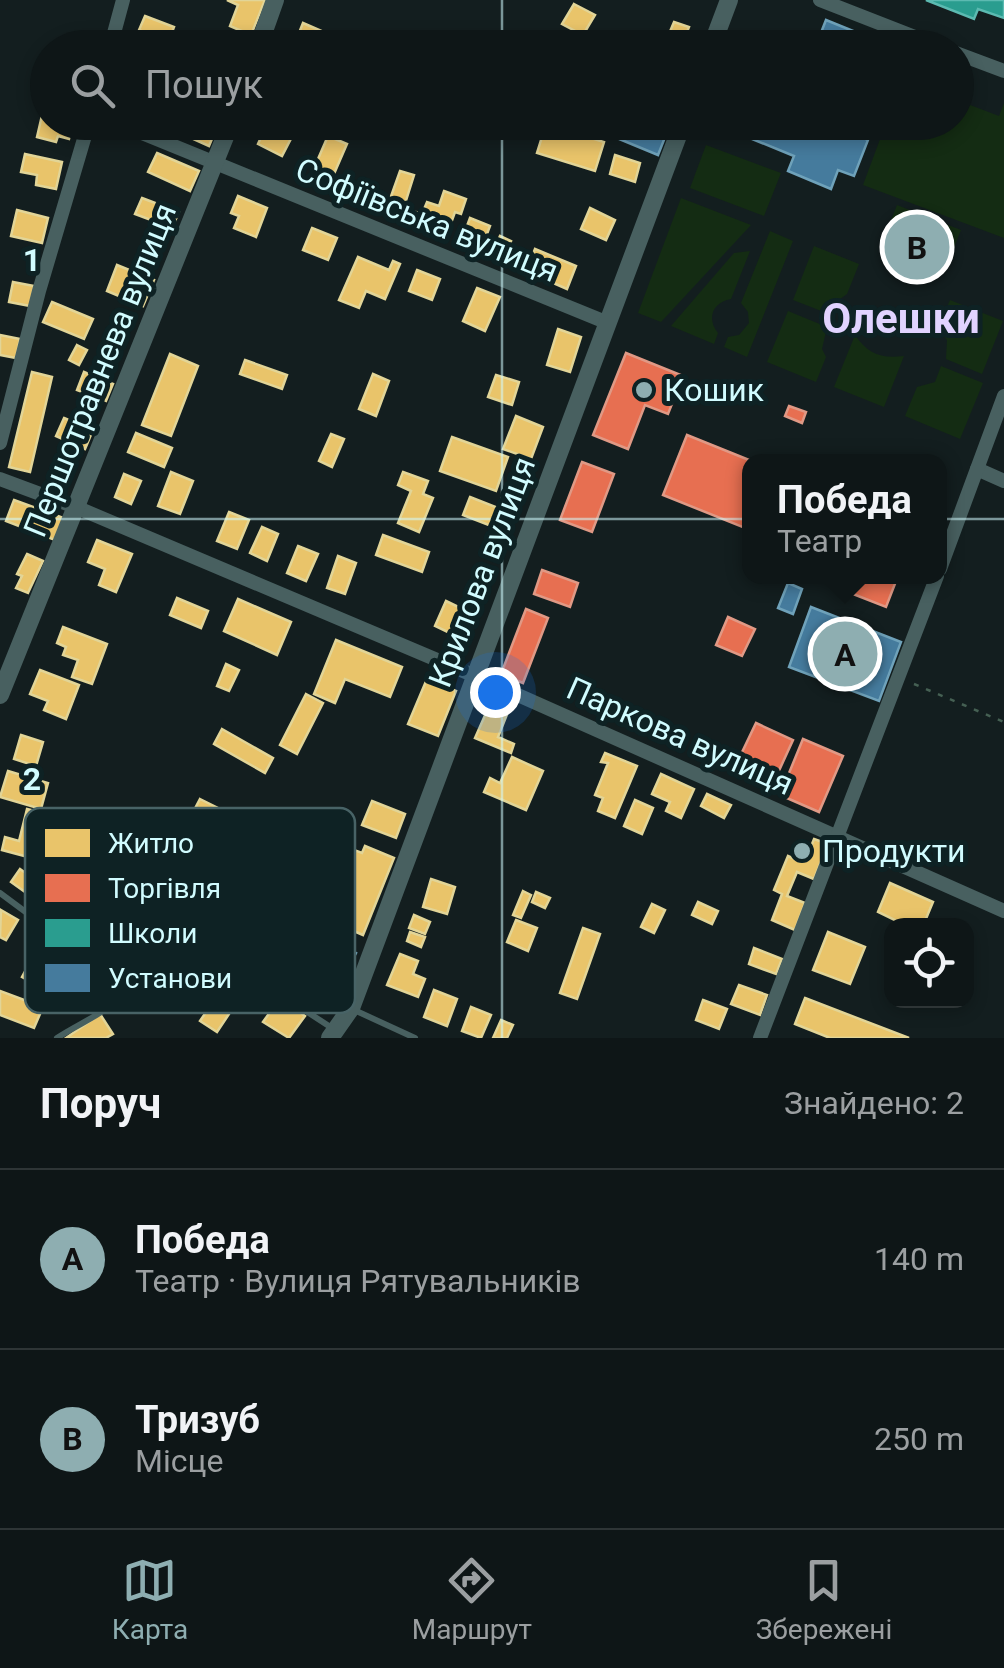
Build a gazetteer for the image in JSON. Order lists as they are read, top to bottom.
{
  "streets": {
    "street": [
      "Софіївська вулиця",
      "Першотравнева вулиця",
      "Крилова вулиця",
      "Паркова вулиця"
    ]
  },
  "crossings": [
    ["Софіївська вулиця", "Першотравнева вулиця"],
    ["Софіївська вулиця", "Крилова вулиця"],
    ["Першотравнева вулиця", "Паркова вулиця"],
    ["Крилова вулиця", "Паркова вулиця"]
  ],
  "districts": ["Олешки"],
  "places": ["Кошик", "Продукти"],
  "legend": [
    "Житло",
    "Торгівля",
    "Школи",
    "Установи"
  ],
  "page": {
    "search": "Пошук",
    "pins": ["B", "A"],
    "popup": ["Победа", "Театр"],
    "heading": ["Поруч", "Знайдено: 2"],
    "list": [
      {
        "mark": "A",
        "name": "Победа",
        "note": "Театр · Вулиця Рятувальників",
        "value": "140 m"
      },
      {
        "mark": "B",
        "name": "Тризуб",
        "note": "Місце",
        "value": "250 m"
      }
    ],
    "nav": ["Карта", "Маршрут", "Збережені"]
  },
  "grid": {
    "rows": ["1", "2"]
  }
}
